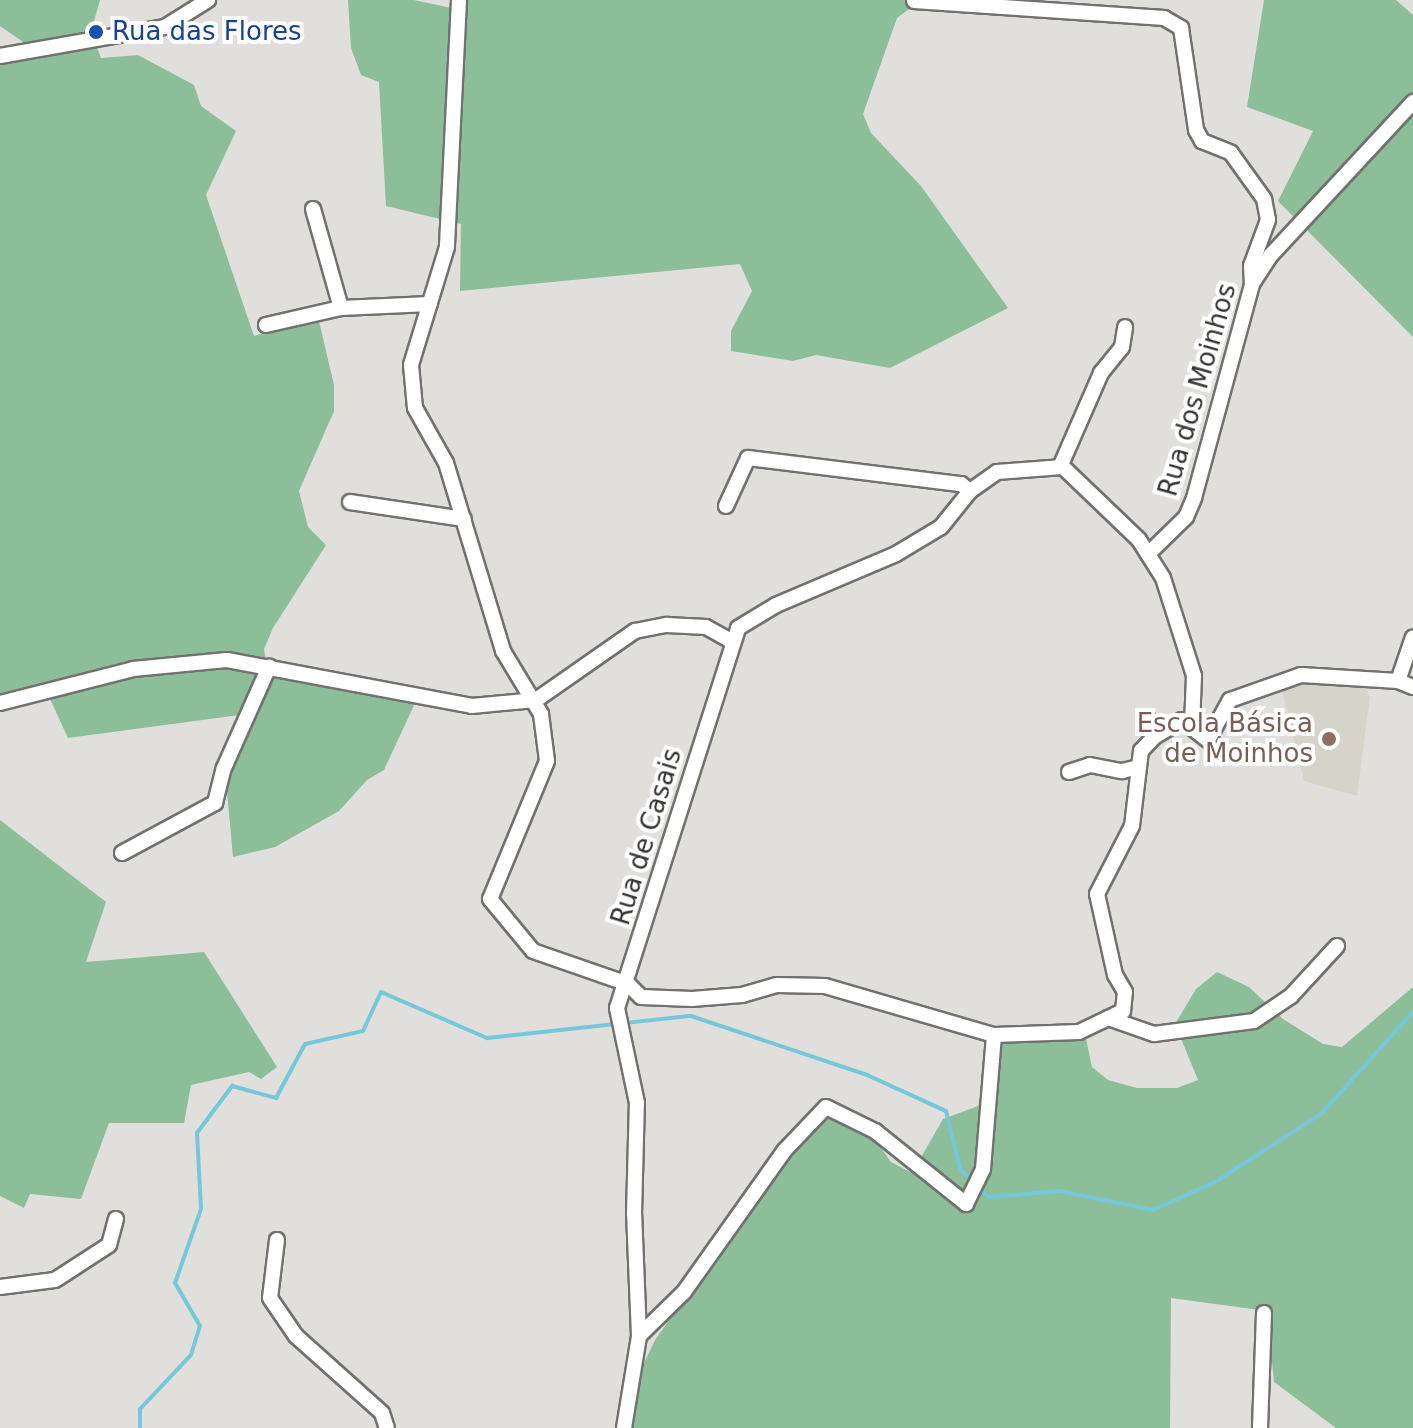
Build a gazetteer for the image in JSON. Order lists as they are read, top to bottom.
{
  "streets": {
    "street": ["Rua dos Moinhos", "Rua de Casais"]
  },
  "places": ["Rua das Flores", "Escola Básica de Moinhos"]
}
